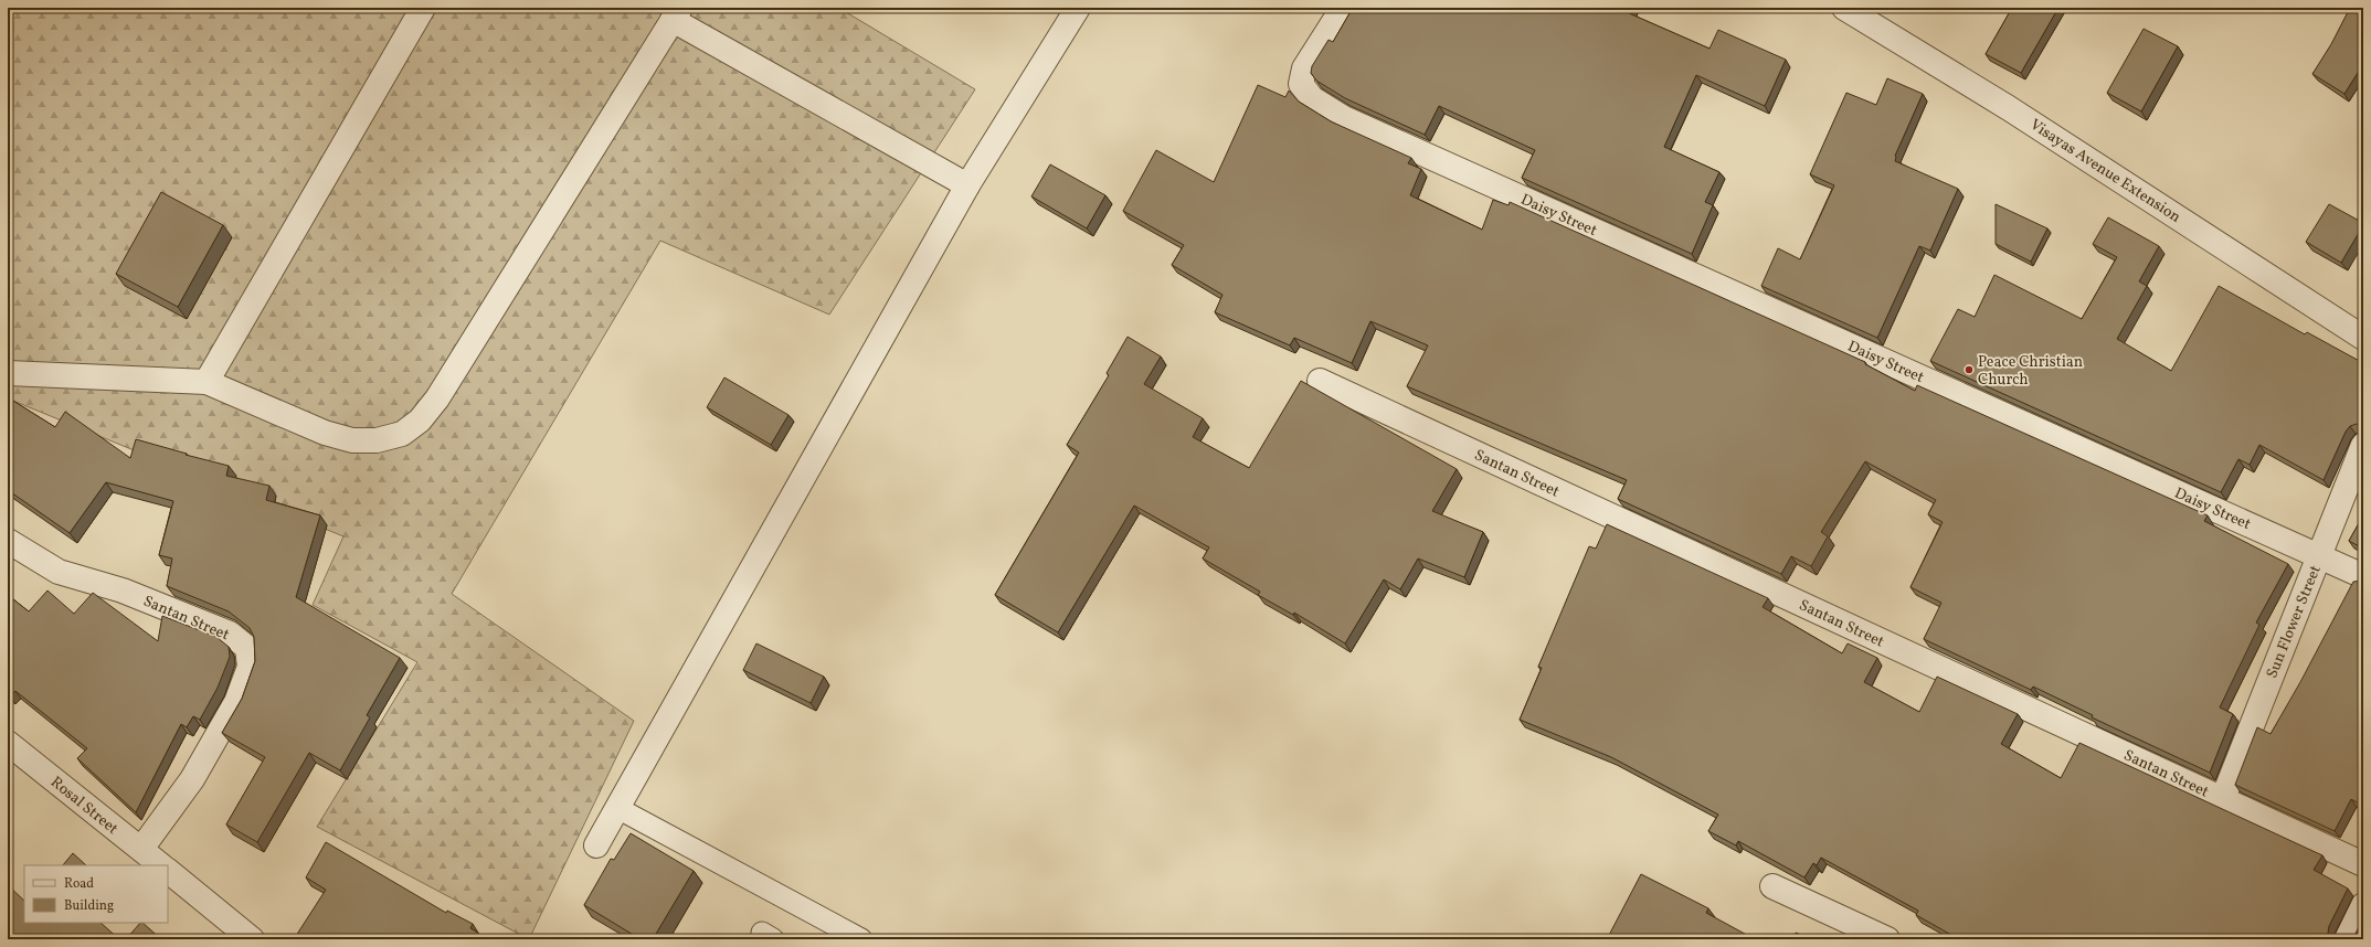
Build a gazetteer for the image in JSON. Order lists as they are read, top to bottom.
{
  "streets": {
    "street": [
      "Visayas Avenue Extension",
      "Daisy Street",
      "Santan Street",
      "Sun Flower Street",
      "Rosal Street"
    ]
  },
  "crossings": [
    ["Daisy Street", "Sun Flower Street"],
    ["Santan Street", "Sun Flower Street"],
    ["Santan Street", "Rosal Street"]
  ],
  "places": ["Peace Christian Church"],
  "legend": ["Road", "Building"]
}
